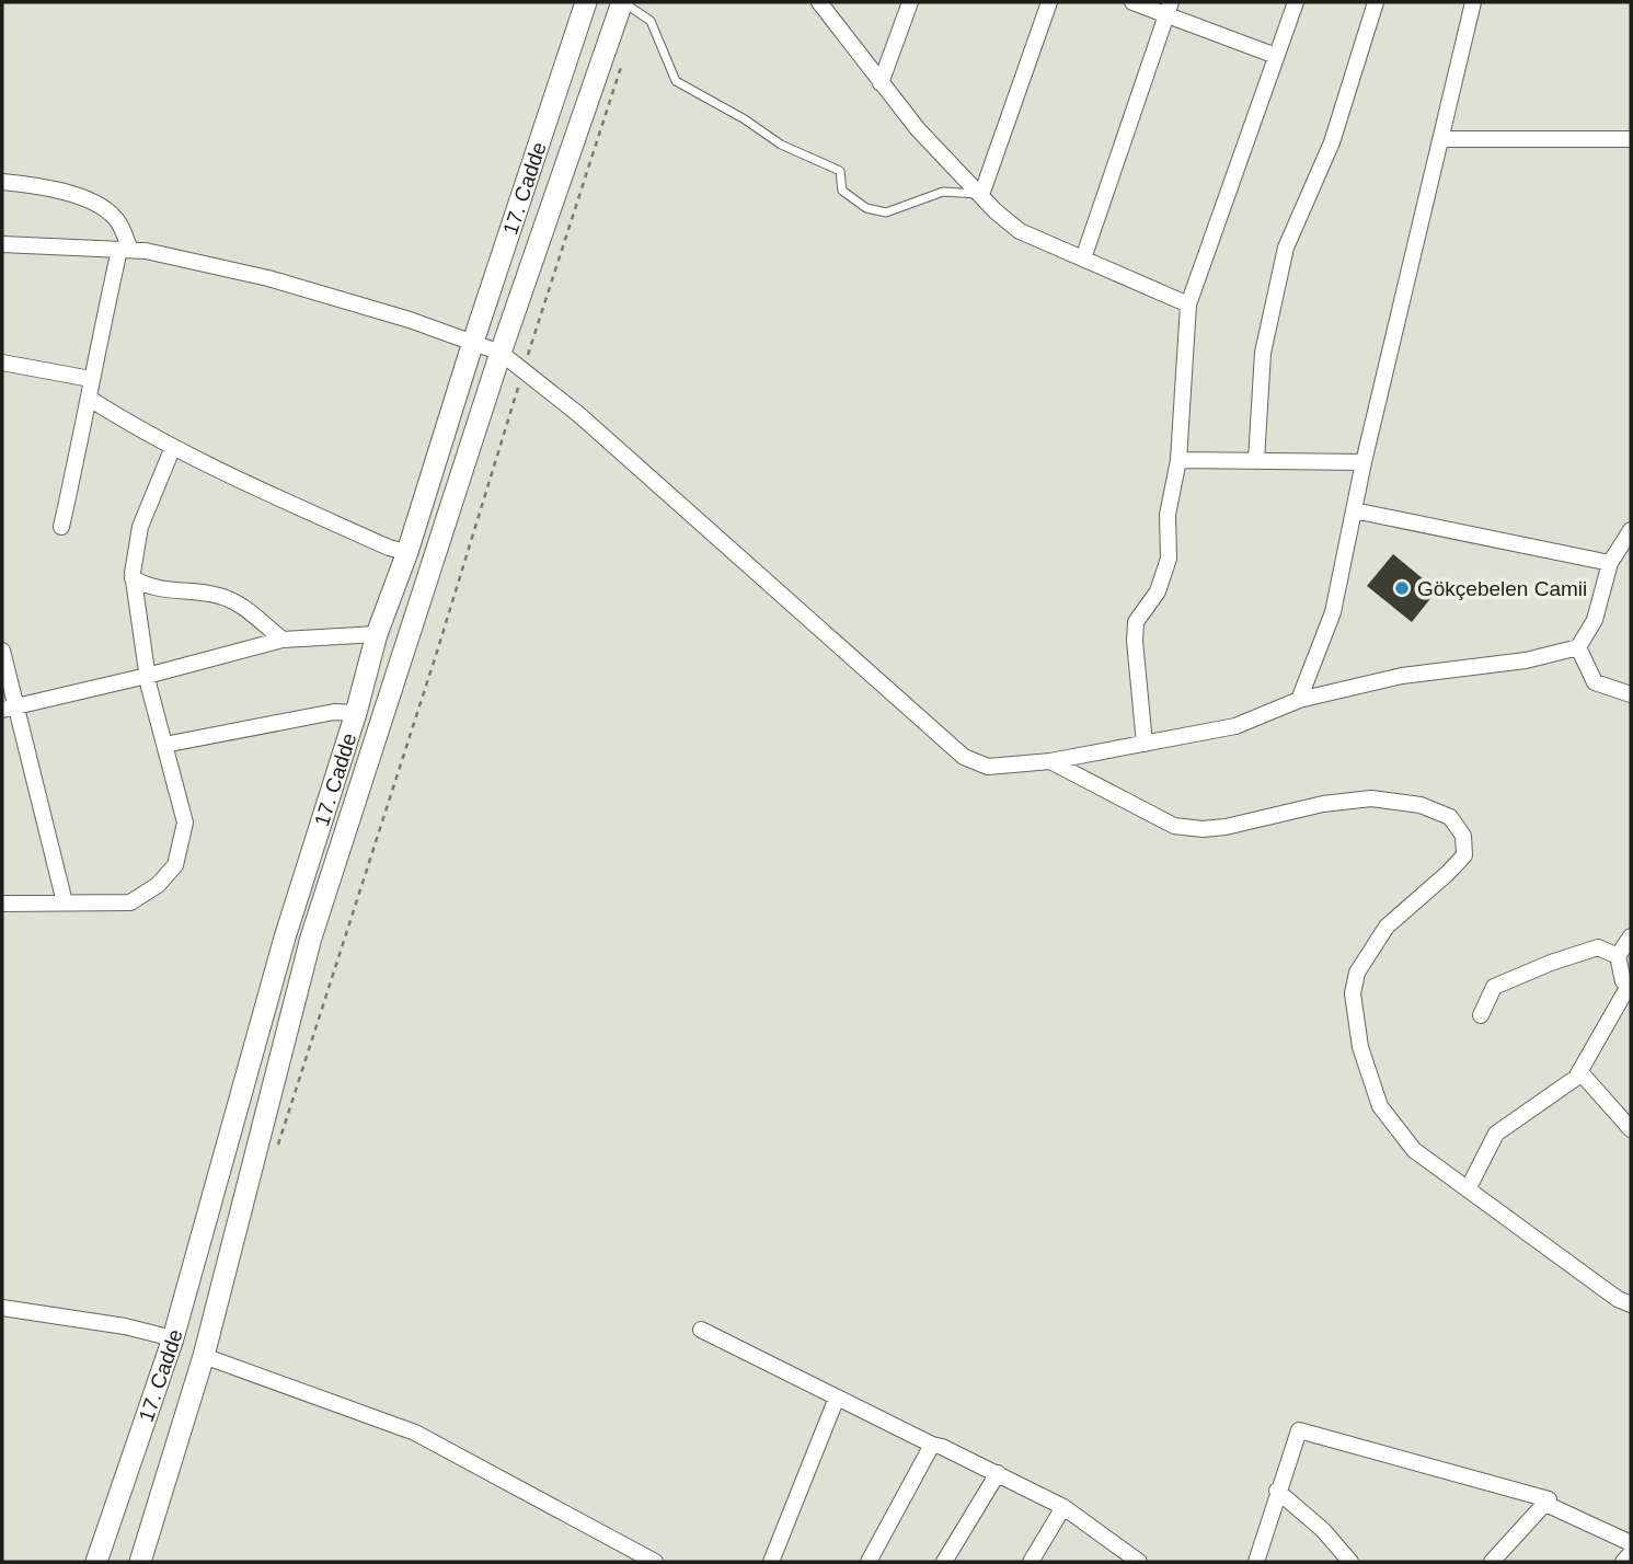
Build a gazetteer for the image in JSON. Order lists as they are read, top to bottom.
{
  "streets": {
    "street": ["17. Cadde"]
  },
  "places": ["Gökçebelen Camii"]
}
